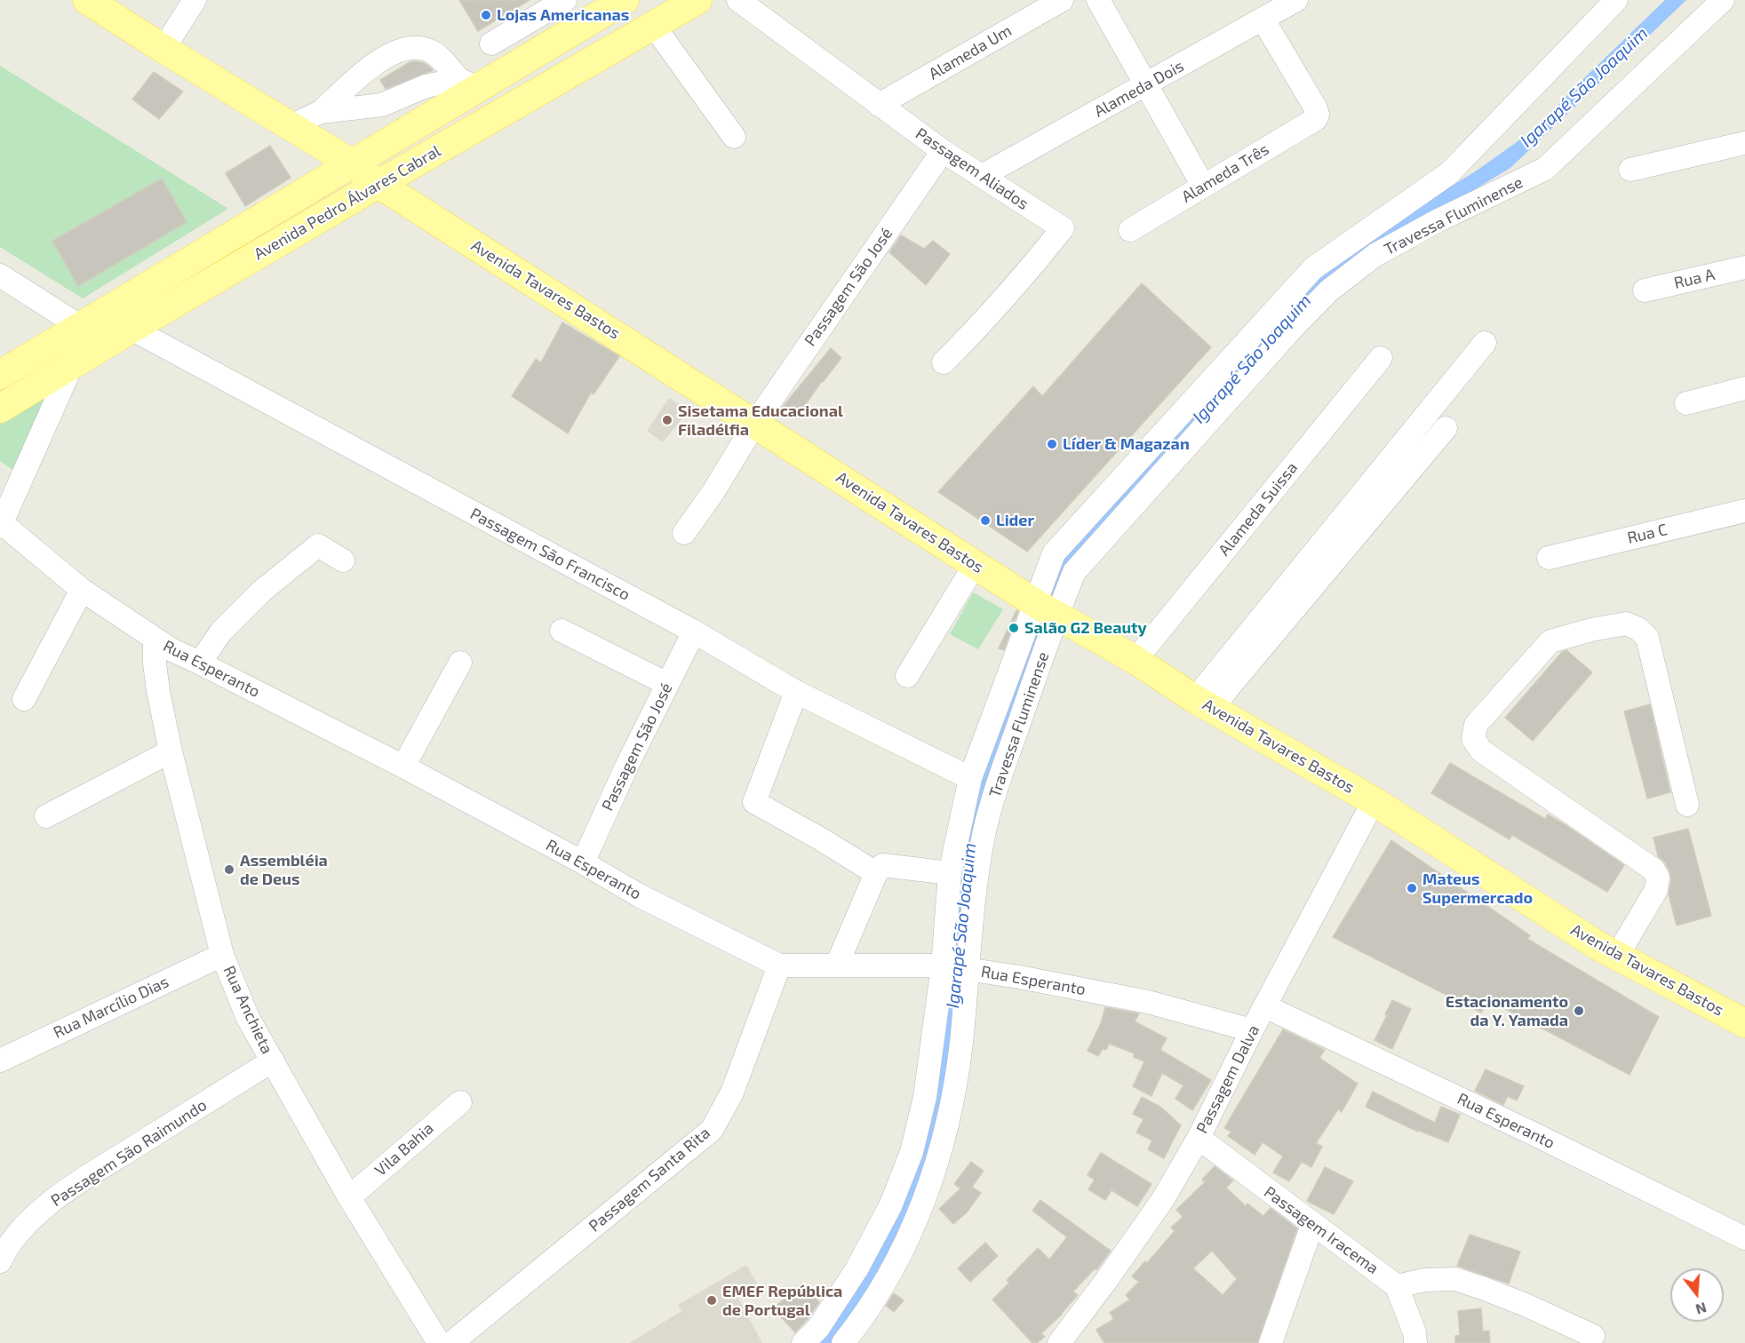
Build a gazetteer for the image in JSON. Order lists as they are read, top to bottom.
{
  "streets": {
    "main road": ["Avenida Pedro Álvares Cabral", "Avenida Tavares Bastos"],
    "street": [
      "Alameda Um",
      "Alameda Dois",
      "Passagem Aliados",
      "Alameda Três",
      "Travessa Fluminense",
      "Rua A",
      "Passagem São José",
      "Alameda Suissa",
      "Rua C",
      "Passagem São Francisco",
      "Rua Esperanto",
      "Rua Marcílio Dias",
      "Rua Anchieta",
      "Passagem Dalva",
      "Vila Bahia",
      "Passagem São Raimundo",
      "Passagem Santa Rita",
      "Passagem Iracema"
    ]
  },
  "crossings": [
    ["Alameda Um", "Passagem Aliados"],
    ["Alameda Dois", "Passagem Aliados"],
    ["Alameda Dois", "Alameda Três"],
    ["Passagem Aliados", "Passagem São José"],
    ["Avenida Pedro Álvares Cabral", "Avenida Tavares Bastos"],
    ["Avenida Pedro Álvares Cabral", "Passagem São Francisco"],
    ["Travessa Fluminense", "Avenida Tavares Bastos"],
    ["Travessa Fluminense", "Rua Esperanto"],
    ["Passagem São José", "Avenida Tavares Bastos"],
    ["Passagem São José", "Passagem São Francisco"],
    ["Passagem São José", "Rua Esperanto"],
    ["Avenida Tavares Bastos", "Alameda Suissa"],
    ["Avenida Tavares Bastos", "Passagem Dalva"],
    ["Rua Esperanto", "Rua Anchieta"],
    ["Rua Esperanto", "Passagem Dalva"],
    ["Rua Esperanto", "Passagem Santa Rita"],
    ["Rua Marcílio Dias", "Rua Anchieta"],
    ["Rua Anchieta", "Vila Bahia"],
    ["Rua Anchieta", "Passagem São Raimundo"],
    ["Passagem Dalva", "Passagem Iracema"]
  ],
  "water": ["Igarapé São Joaquim"],
  "places": [
    "Lojas Americanas",
    "Sisetama Educacional Filadélfia",
    "Líder & Magazan",
    "Lider",
    "Salão G2 Beauty",
    "Assembléia de Deus",
    "Mateus Supermercado",
    "Estacionamento da Y. Yamada",
    "EMEF República de Portugal"
  ],
  "north": "bottom"
}
